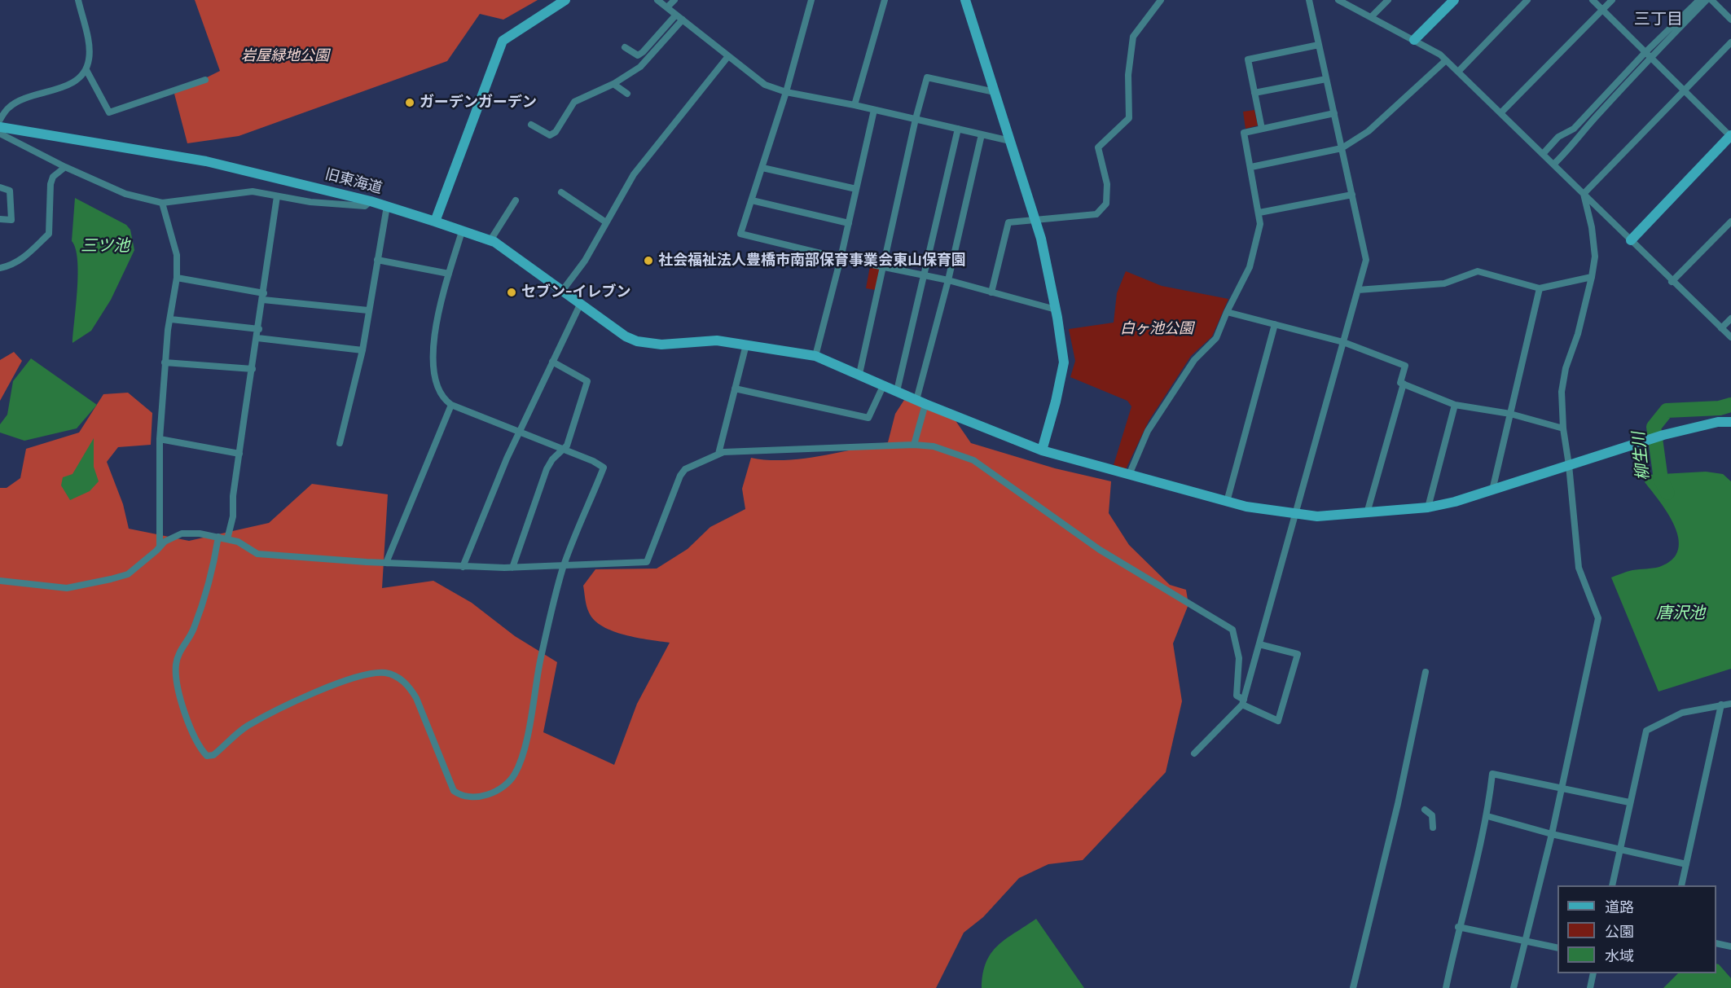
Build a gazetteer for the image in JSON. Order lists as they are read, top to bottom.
{
  "streets": {
    "street": ["旧東海道"]
  },
  "districts": ["三丁目"],
  "water": ["三ツ池", "柳生川", "唐沢池"],
  "parks": ["岩屋緑地公園", "白ヶ池公園"],
  "places": ["ガーデンガーデン", "社会福祉法人豊橋市南部保育事業会東山保育園", "セブン-イレブン"],
  "legend": ["道路", "公園", "水域"]
}
